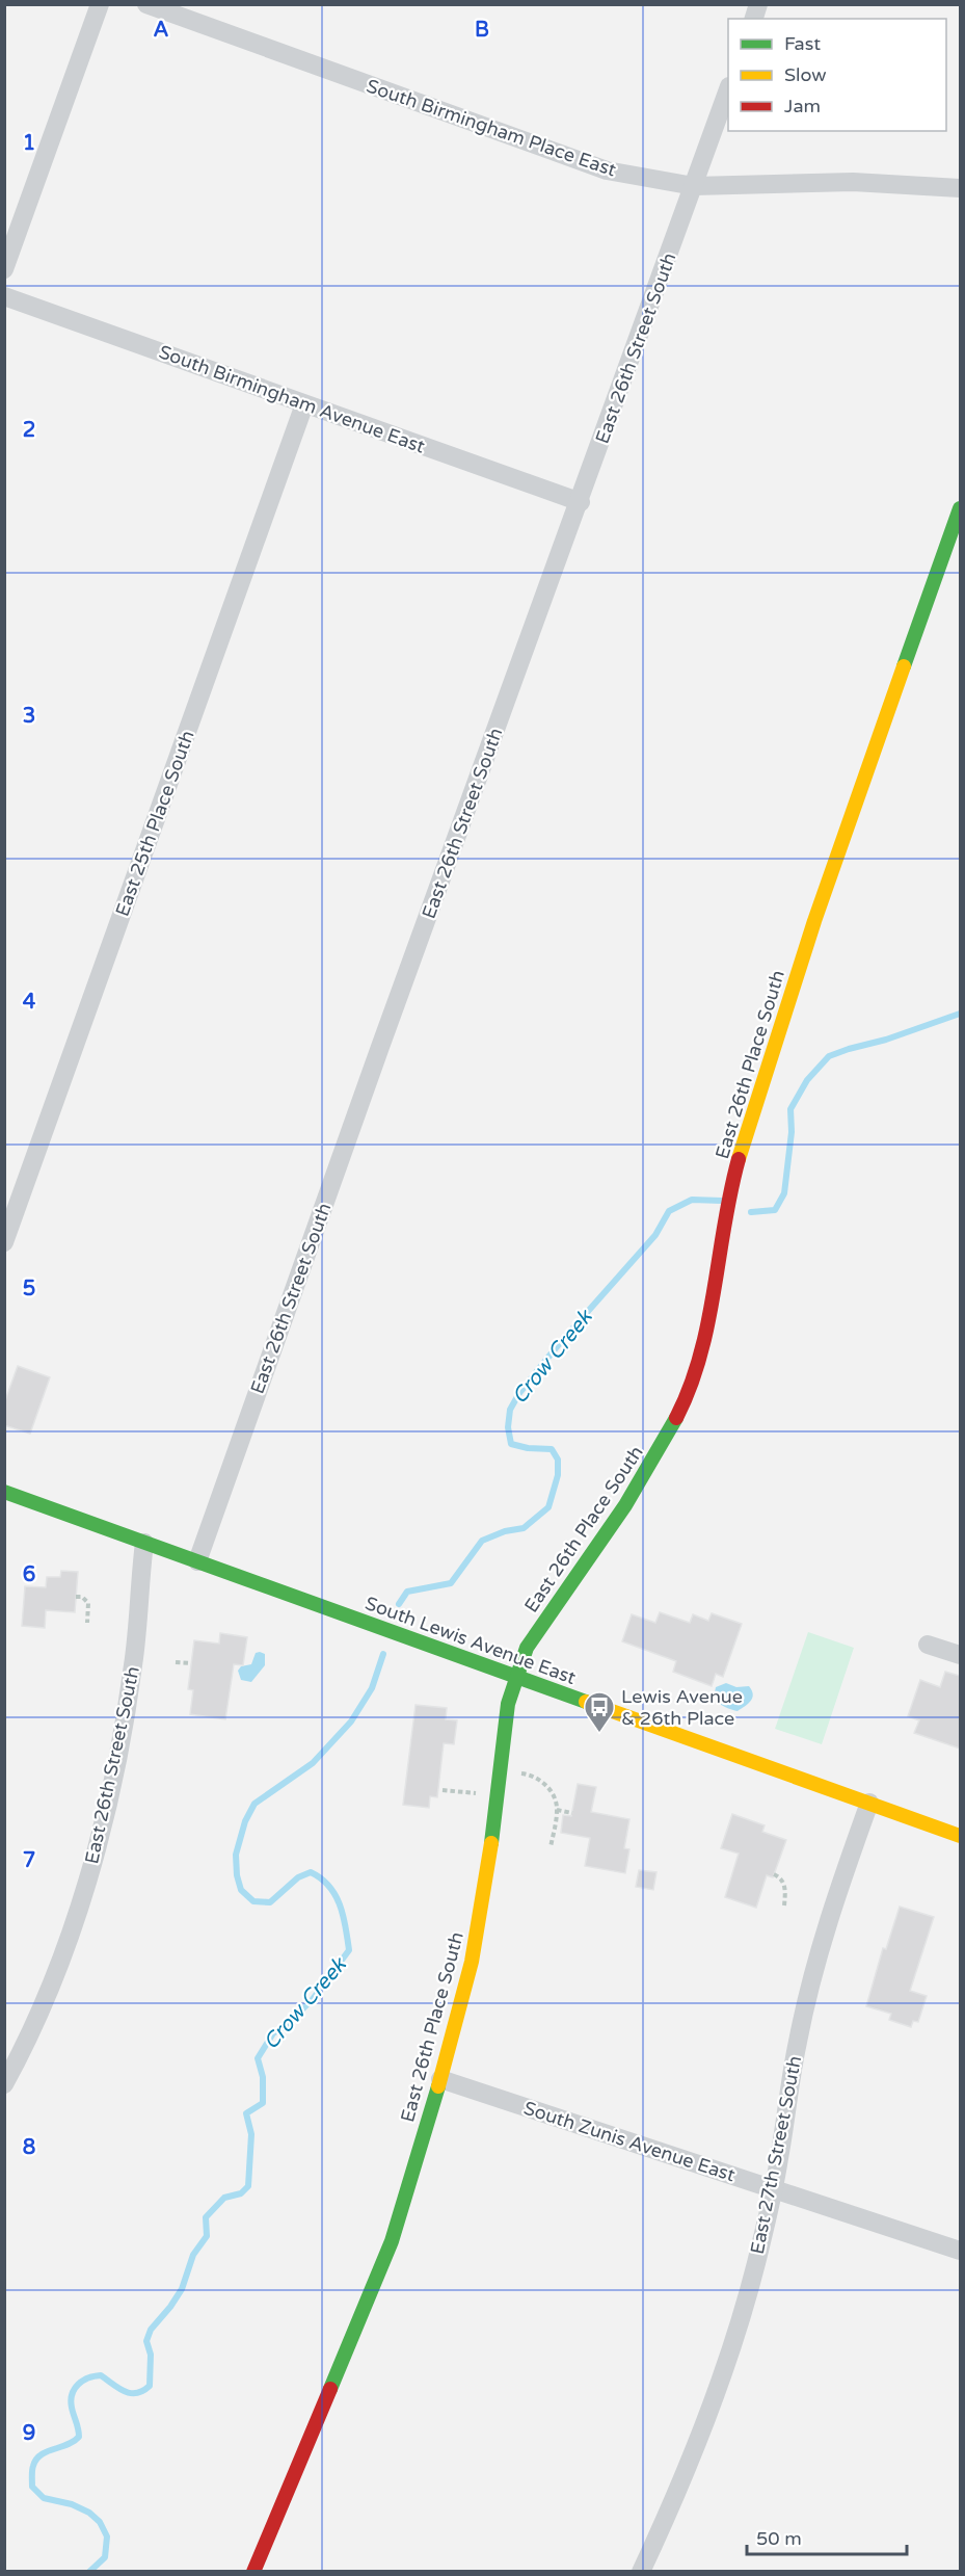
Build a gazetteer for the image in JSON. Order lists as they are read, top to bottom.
{
  "streets": {
    "street": [
      "South Birmingham Place East",
      "East 26th Street South",
      "South Birmingham Avenue East",
      "East 25th Place South",
      "East 26th Place South",
      "South Lewis Avenue East",
      "South Zunis Avenue East",
      "East 27th Street South"
    ]
  },
  "crossings": [
    ["South Birmingham Place East", "East 26th Street South"],
    ["East 26th Street South", "South Birmingham Avenue East"],
    ["East 26th Street South", "South Lewis Avenue East"],
    ["South Birmingham Avenue East", "East 25th Place South"],
    ["East 26th Place South", "South Lewis Avenue East"],
    ["East 26th Place South", "South Zunis Avenue East"],
    ["South Lewis Avenue East", "East 27th Street South"],
    ["South Zunis Avenue East", "East 27th Street South"]
  ],
  "water": ["Crow Creek"],
  "places": {
    "bus stop": ["Lewis Avenue & 26th Place"]
  },
  "legend": ["Fast", "Slow", "Jam"],
  "scale_bar": "50 m",
  "grid": {
    "columns": ["A", "B"],
    "rows": [
      "1",
      "2",
      "3",
      "4",
      "5",
      "6",
      "7",
      "8",
      "9"
    ]
  }
}
